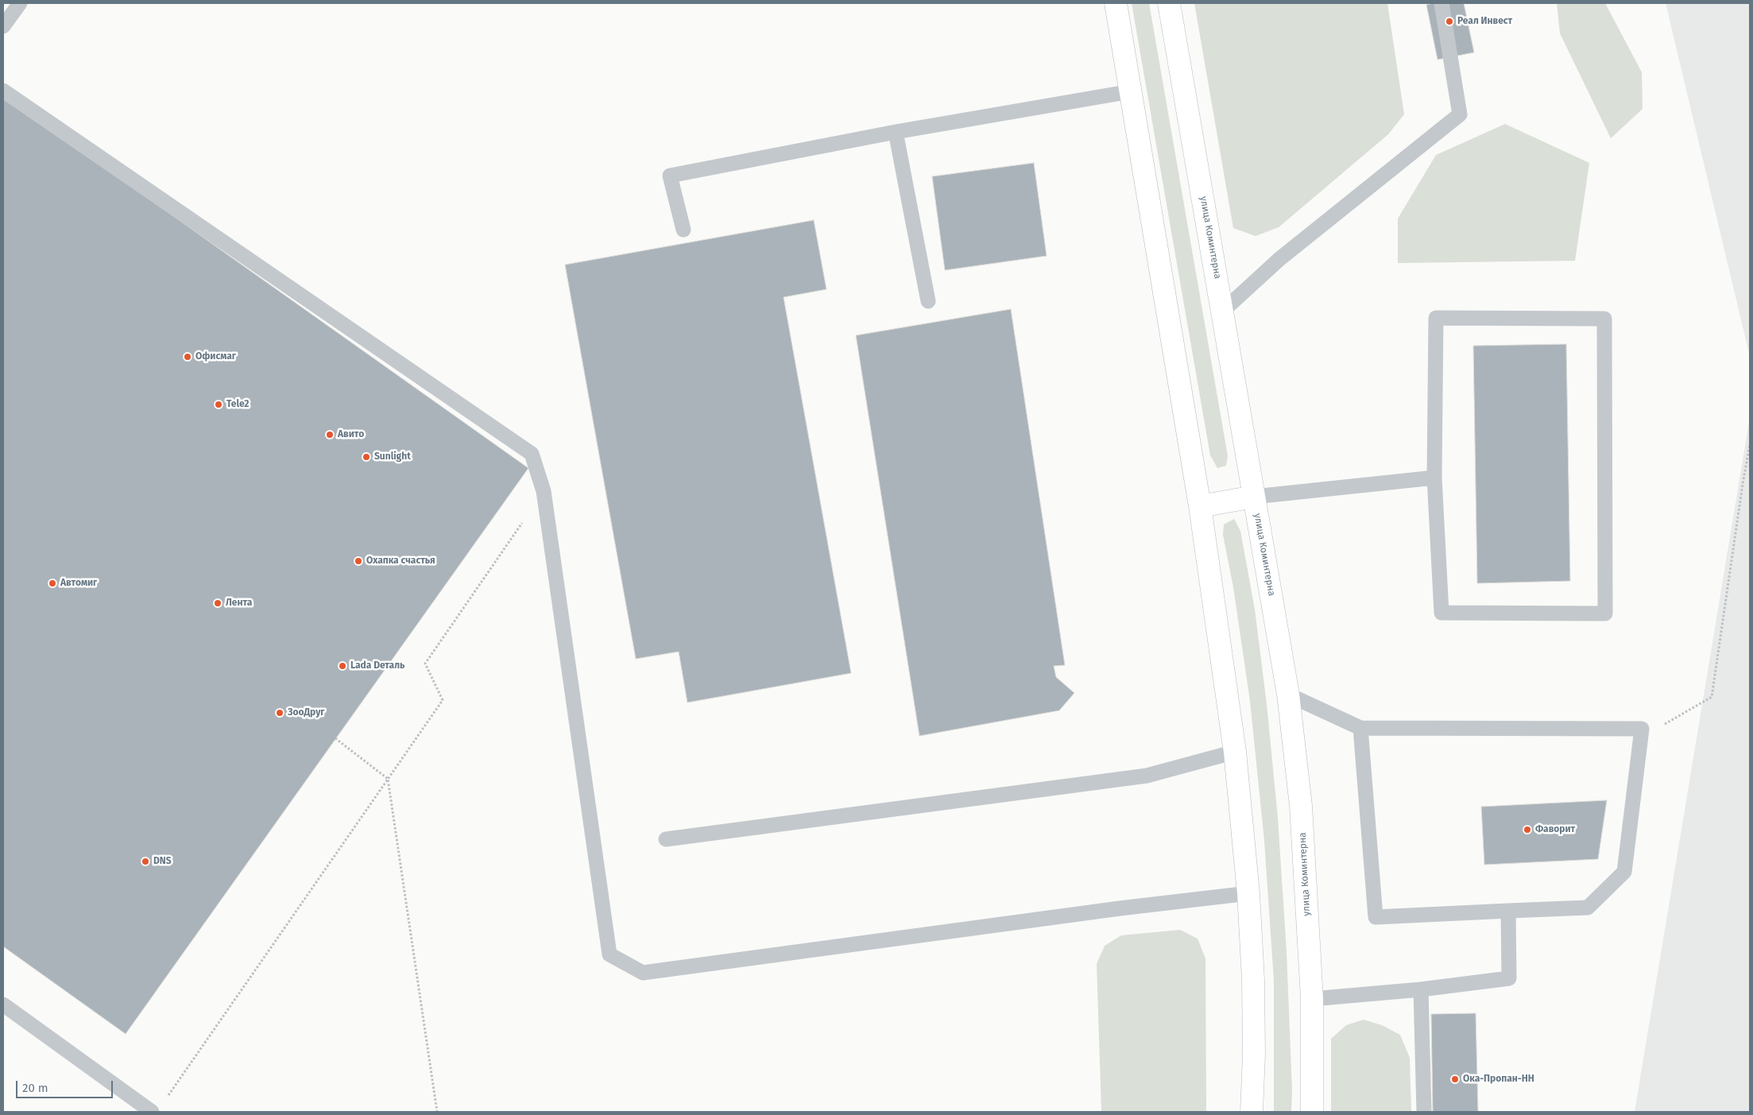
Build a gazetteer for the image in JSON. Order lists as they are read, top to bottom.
{
  "streets": {
    "main road": ["улица Коминтерна"]
  },
  "places": [
    "Реал Инвест",
    "Офисмаг",
    "Tele2",
    "Авито",
    "Sunlight",
    "Охапка счастья",
    "Автомиг",
    "Лента",
    "Lada Dеталь",
    "ЗооДруг",
    "Фаворит",
    "DNS",
    "Ока-Пропан-НН"
  ],
  "scale_bar": "20 m"
}
